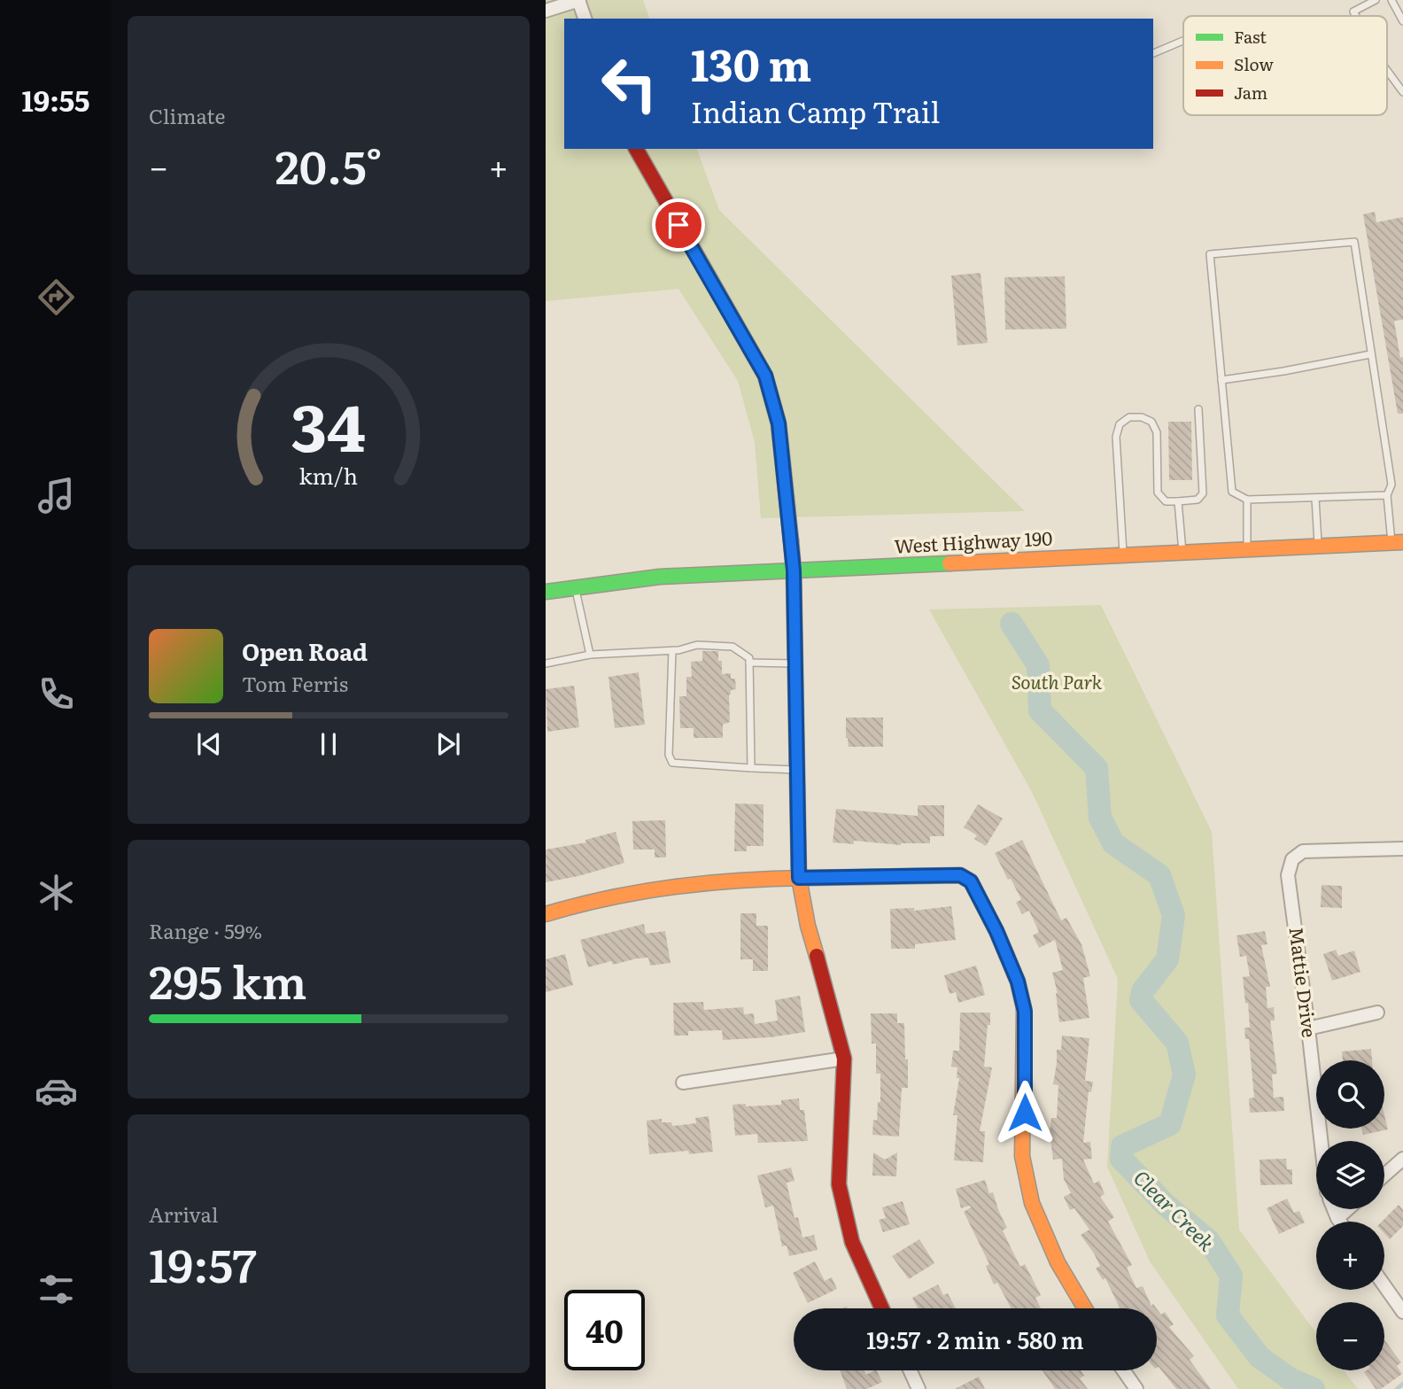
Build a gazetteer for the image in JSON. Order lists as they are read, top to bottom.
{
  "streets": {
    "street": ["West Highway 190", "Mattie Drive"]
  },
  "water": ["Clear Creek"],
  "parks": ["South Park"],
  "legend": ["Fast", "Slow", "Jam"],
  "page": {
    "tabs": "19:55",
    "tile": [
      "Climate",
      ["Range · 59%", "295 km"],
      ["Arrival", "19:57"]
    ],
    "turn": ["130 m", "Indian Camp Trail"],
    "heat": ["−", "20.5°", "+"],
    "song": ["Open Road", "Tom Ferris"],
    "map_buttons": ["+", "−"],
    "limit": "40",
    "trip": "19:57 · 2 min · 580 m",
    "gauge": ["34", "km/h"]
  }
}
